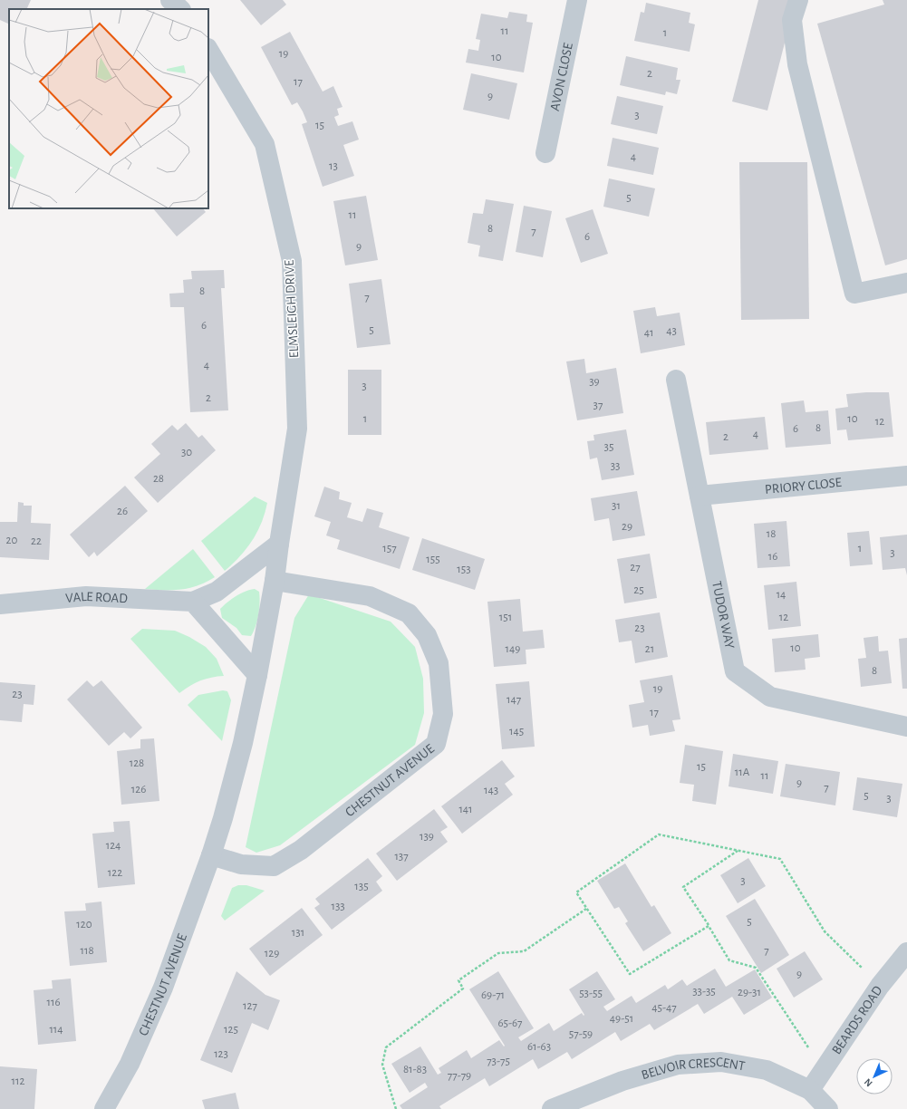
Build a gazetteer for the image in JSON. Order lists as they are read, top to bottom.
{
  "streets": {
    "street": [
      "AVON CLOSE",
      "ELMSLEIGH DRIVE",
      "PRIORY CLOSE",
      "VALE ROAD",
      "TUDOR WAY",
      "CHESTNUT AVENUE",
      "BEARDS ROAD",
      "BELVOIR CRESCENT"
    ]
  },
  "crossings": [
    ["ELMSLEIGH DRIVE", "VALE ROAD"],
    ["ELMSLEIGH DRIVE", "CHESTNUT AVENUE"],
    ["PRIORY CLOSE", "TUDOR WAY"],
    ["VALE ROAD", "CHESTNUT AVENUE"],
    ["BEARDS ROAD", "BELVOIR CRESCENT"]
  ],
  "house_numbers": [
    "11",
    "1",
    "19",
    "10",
    "2",
    "17",
    "9",
    "3",
    "15",
    "4",
    "13",
    "5",
    "11",
    "8",
    "7",
    "6",
    "9",
    "8",
    "7",
    "6",
    "5",
    "43",
    "41",
    "4",
    "39",
    "3",
    "2",
    "37",
    "1",
    "10",
    "12",
    "8",
    "6",
    "4",
    "2",
    "35",
    "30",
    "33",
    "28",
    "31",
    "26",
    "29",
    "18",
    "20",
    "22",
    "157",
    "1",
    "3",
    "16",
    "155",
    "27",
    "153",
    "25",
    "14",
    "151",
    "12",
    "23",
    "10",
    "149",
    "21",
    "8",
    "19",
    "23",
    "147",
    "17",
    "145",
    "128",
    "15",
    "11A",
    "11",
    "9",
    "7",
    "126",
    "143",
    "5",
    "3",
    "141",
    "139",
    "124",
    "137",
    "122",
    "3",
    "135",
    "133",
    "5",
    "120",
    "131",
    "118",
    "7",
    "129",
    "9",
    "33-35",
    "29-31",
    "53-55",
    "69-71",
    "116",
    "127",
    "45-47",
    "49-51",
    "65-67",
    "114",
    "125",
    "57-59",
    "61-63",
    "123",
    "73-75",
    "81-83",
    "77-79",
    "112"
  ],
  "north": "bottom left"
}
